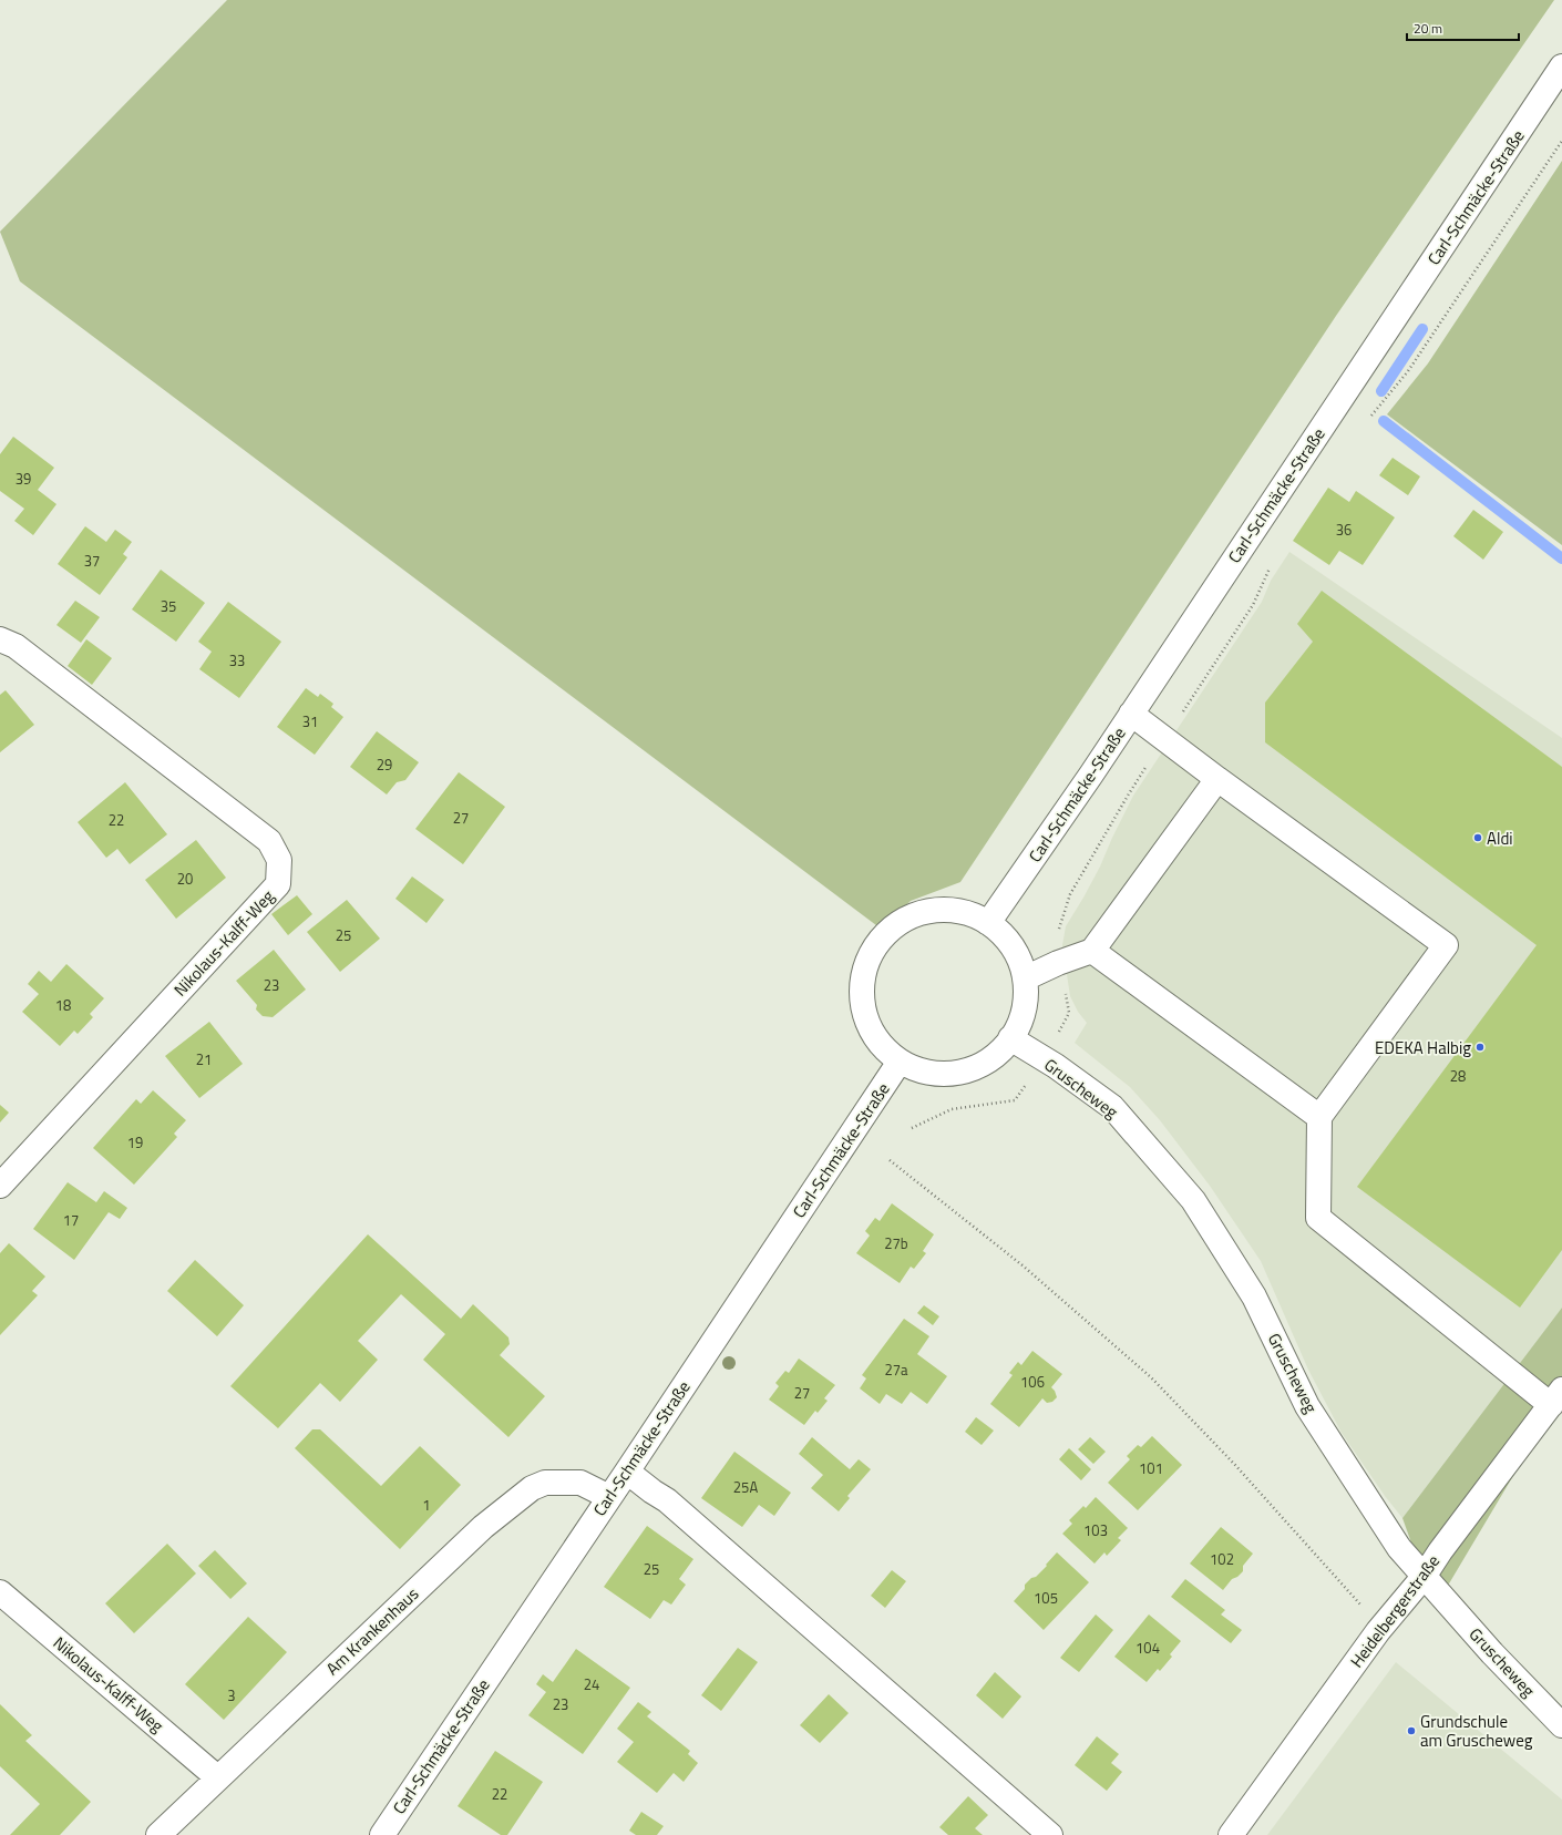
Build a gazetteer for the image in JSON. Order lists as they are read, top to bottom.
{
  "streets": {
    "street": [
      "Carl-Schmäcke-Straße",
      "Nikolaus-Kalff-Weg",
      "Gruscheweg",
      "Heidelbergerstraße",
      "Am Krankenhaus"
    ]
  },
  "crossings": [
    ["Carl-Schmäcke-Straße", "Am Krankenhaus"],
    ["Nikolaus-Kalff-Weg", "Am Krankenhaus"],
    ["Gruscheweg", "Heidelbergerstraße"]
  ],
  "places": ["Aldi", "EDEKA Halbig", "Grundschule am Gruscheweg"],
  "house_numbers": [
    "39",
    "36",
    "37",
    "35",
    "33",
    "31",
    "29",
    "27",
    "22",
    "20",
    "25",
    "23",
    "18",
    "21",
    "28",
    "19",
    "17",
    "27b",
    "27a",
    "106",
    "27",
    "101",
    "25A",
    "1",
    "103",
    "102",
    "25",
    "105",
    "104",
    "24",
    "3",
    "23",
    "22"
  ],
  "scale_bar": "20 m"
}
